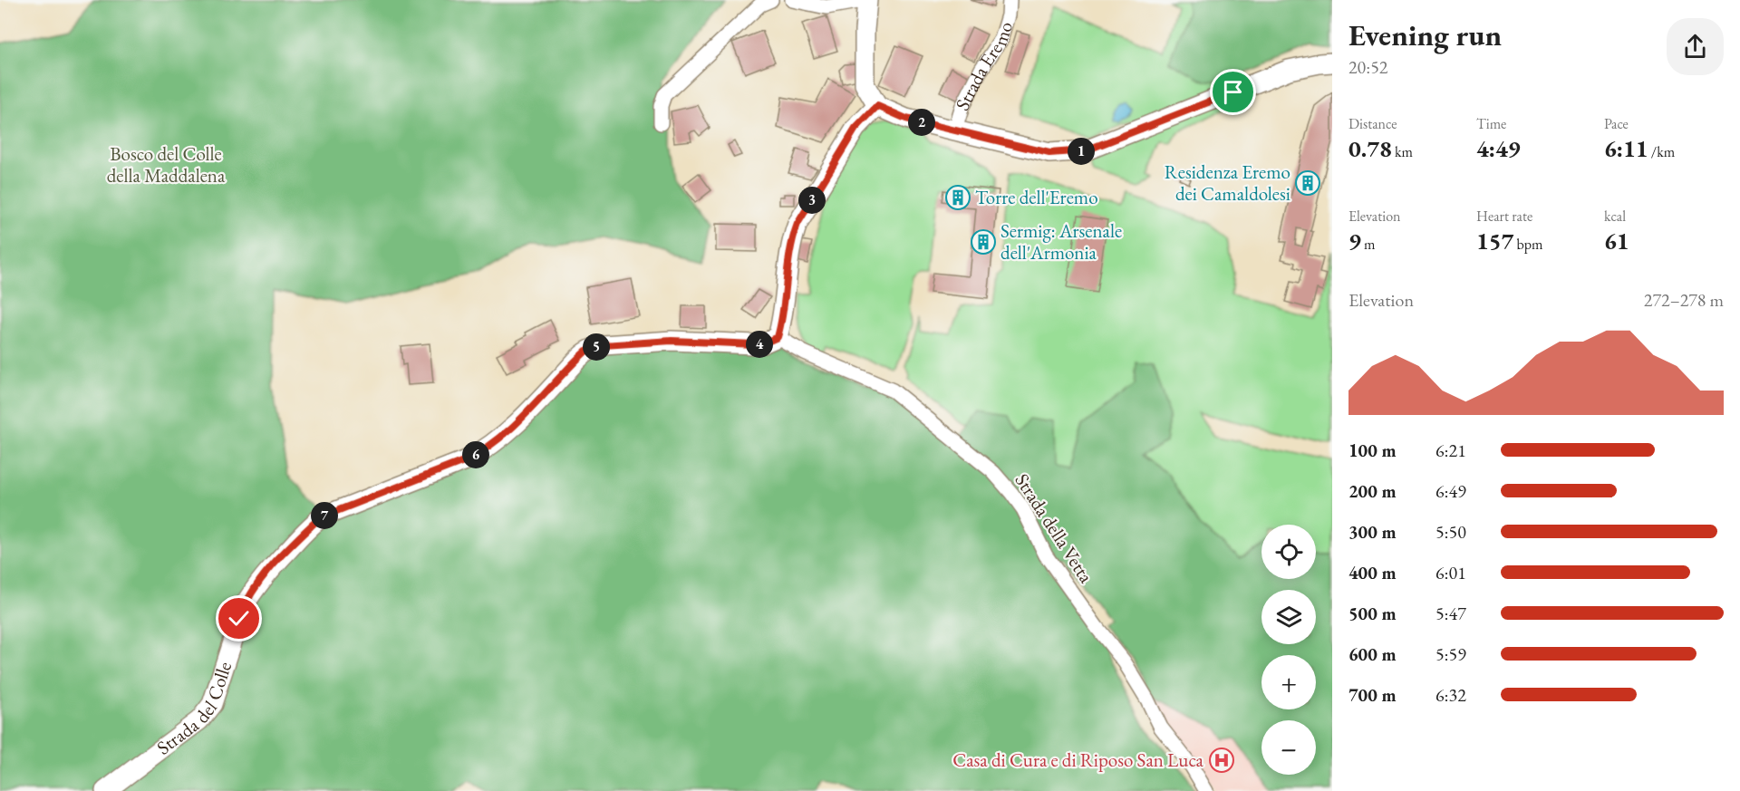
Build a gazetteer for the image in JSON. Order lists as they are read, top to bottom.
{
  "streets": {
    "street": ["Strada Eremo", "Strada della Vetta", "Strada del Colle"]
  },
  "crossings": [
    ["Strada della Vetta", "Strada del Colle"]
  ],
  "parks": ["Bosco del Colle della Maddalena"],
  "places": {
    "building": ["Residenza Eremo dei Camaldolesi", "Torre dell'Eremo", "Sermig: Arsenale dell'Armonia"],
    "hospital": ["Casa di Cura e di Riposo San Luca"]
  },
  "page": {
    "heading": ["Evening run", "20:52"],
    "stats": [
      ["Distance", "0.78 km"],
      ["Time", "4:49"],
      ["Pace", "6:11 /km"],
      ["Elevation", "9 m"],
      ["Heart rate", "157 bpm"],
      ["kcal", "61"]
    ],
    "pins": [
      "2",
      "1",
      "3",
      "4",
      "5",
      "6",
      "7"
    ],
    "chart": ["Elevation", "272–278 m"],
    "list": [
      {
        "name": "100 m",
        "note": "6:21"
      },
      {
        "name": "200 m",
        "note": "6:49"
      },
      {
        "name": "300 m",
        "note": "5:50"
      },
      {
        "name": "400 m",
        "note": "6:01"
      },
      {
        "name": "500 m",
        "note": "5:47"
      },
      {
        "name": "600 m",
        "note": "5:59"
      },
      {
        "name": "700 m",
        "note": "6:32"
      }
    ],
    "map_buttons": ["+", "−"]
  }
}
